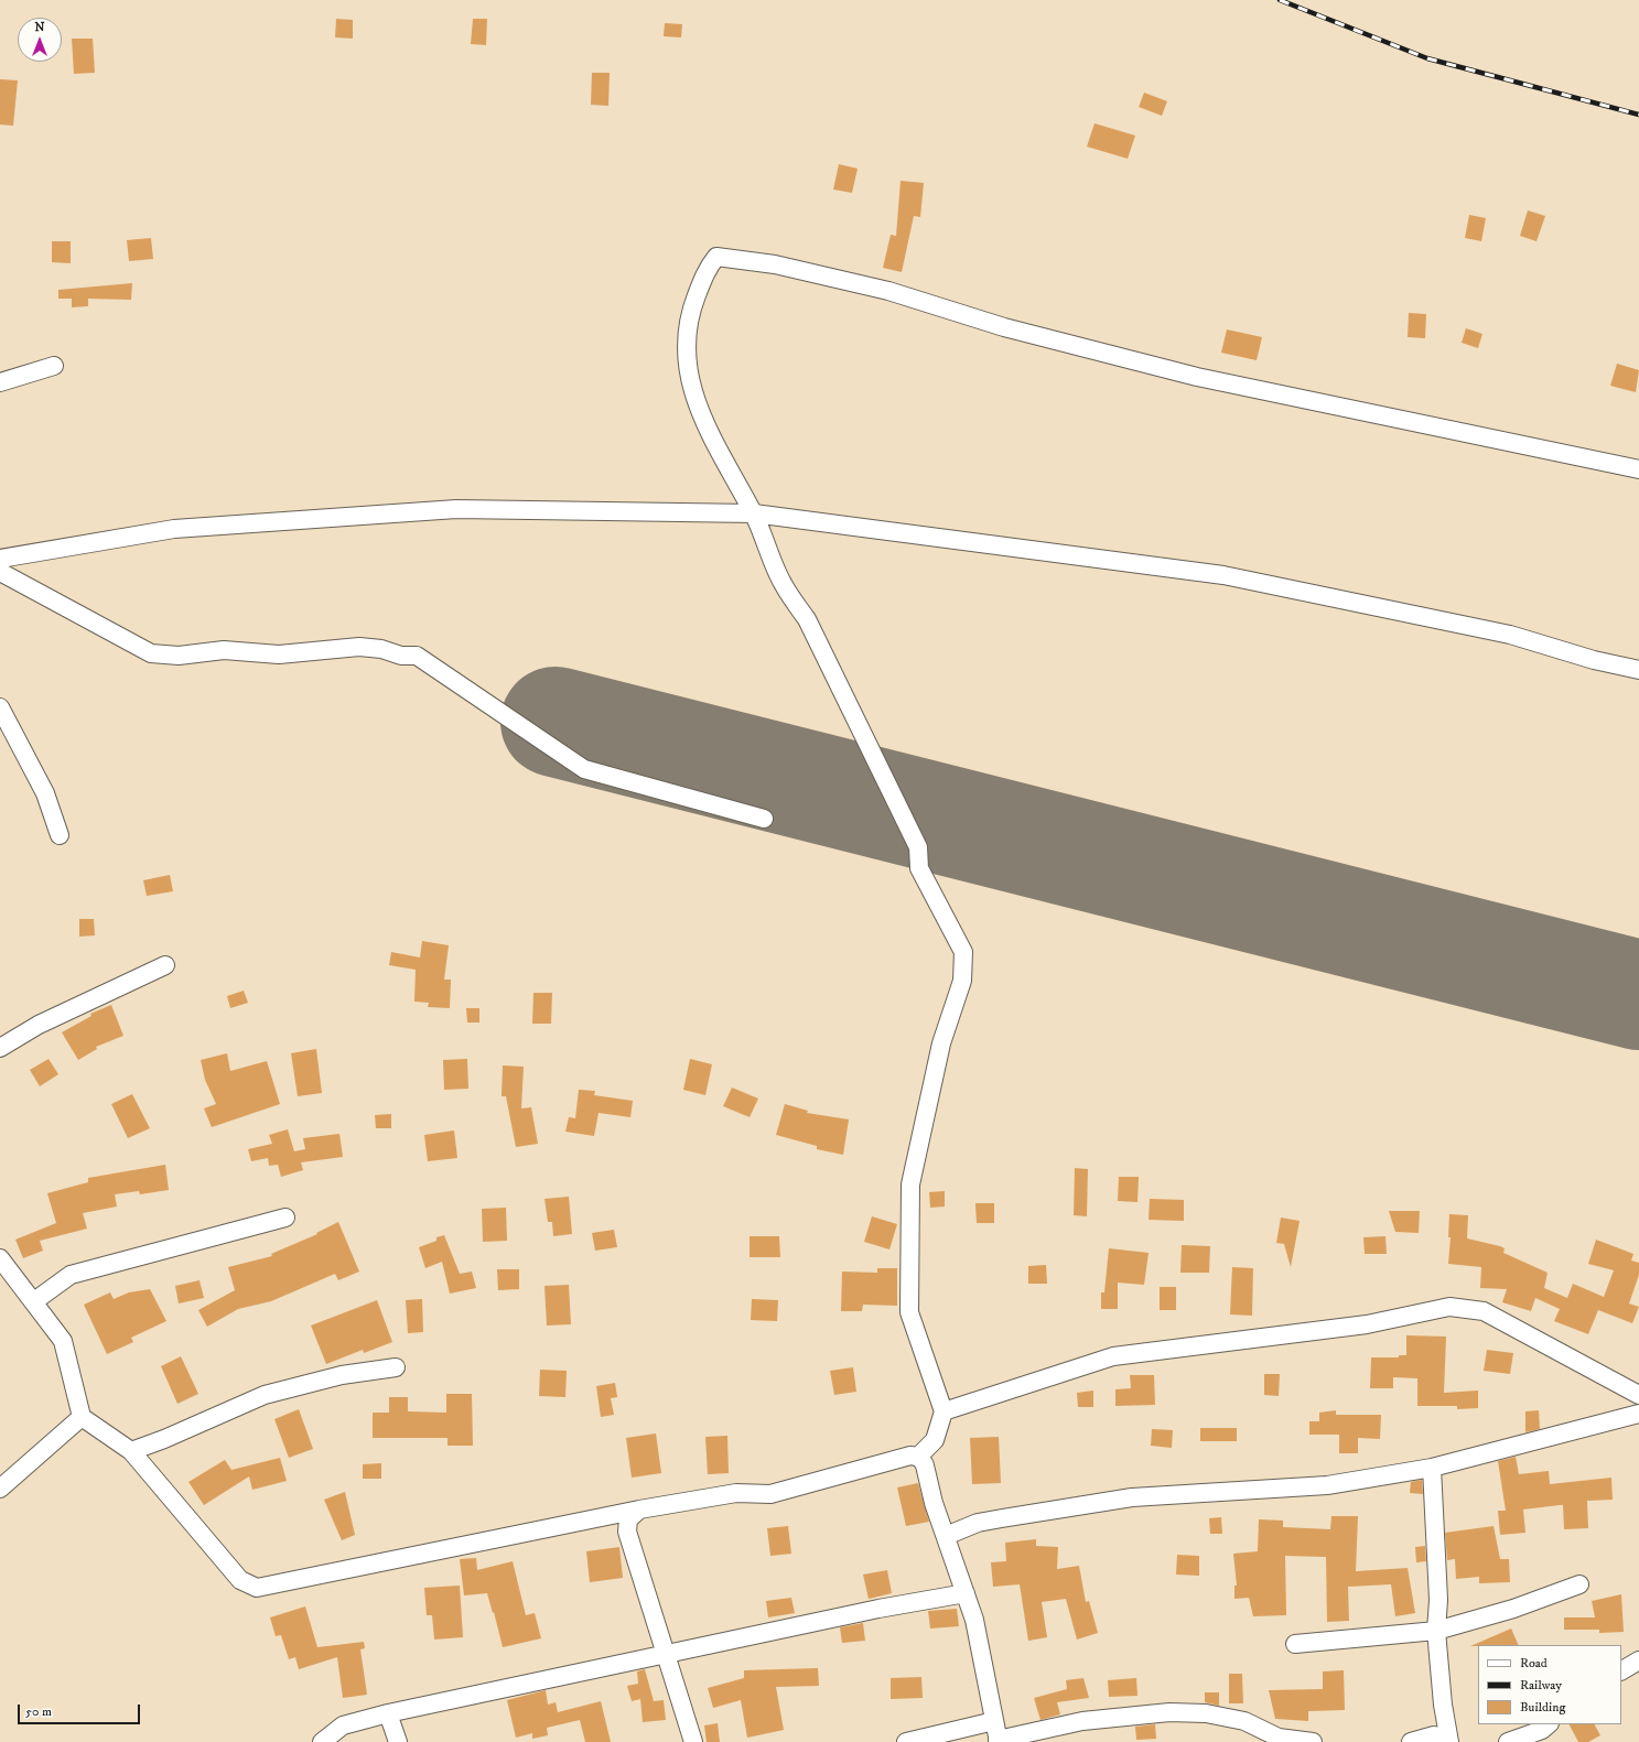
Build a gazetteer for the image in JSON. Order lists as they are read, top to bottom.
{
  "legend": ["Road", "Railway", "Building"],
  "scale_bar": "50 m",
  "north": "top"
}
